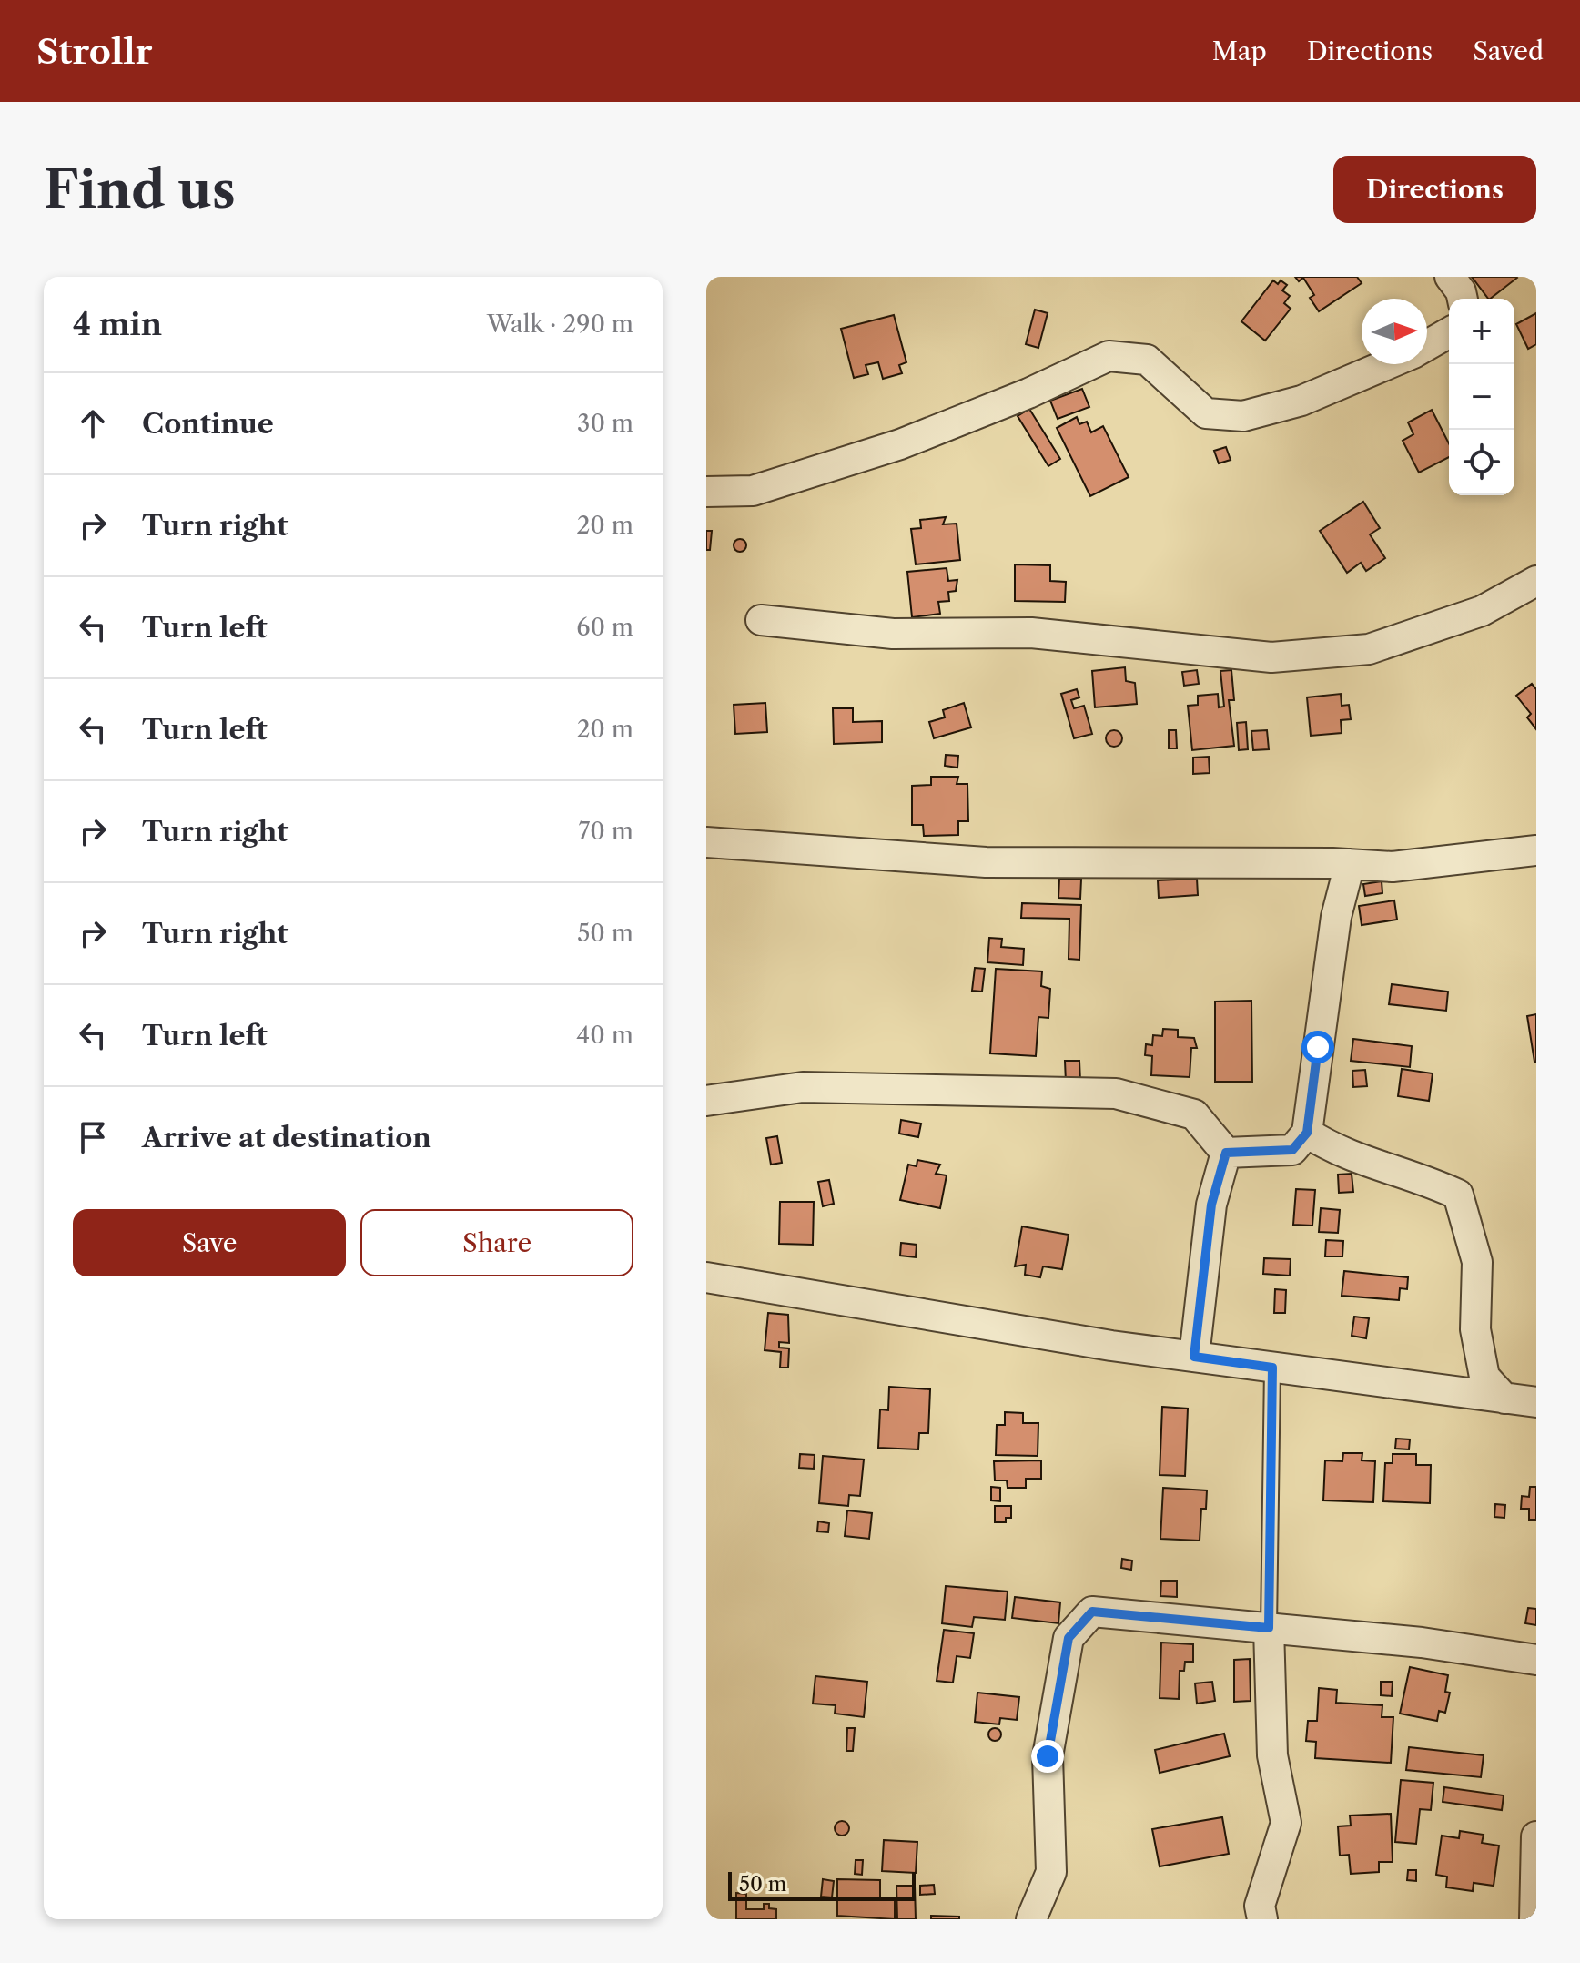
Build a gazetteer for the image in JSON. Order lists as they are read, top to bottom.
{
  "scale_bar": "50 m",
  "north": "right",
  "page": {
    "header": "Strollr",
    "nav": ["Map", "Directions", "Saved"],
    "buttons": [
      "Directions",
      ["Save", "Share"]
    ],
    "title": "Find us",
    "heading": ["4 min", "Walk · 290 m"],
    "map_buttons": ["+", "−"],
    "list": [
      ["Continue", "30 m"],
      ["Turn right", "20 m"],
      ["Turn left", "60 m"],
      ["Turn left", "20 m"],
      ["Turn right", "70 m"],
      ["Turn right", "50 m"],
      ["Turn left", "40 m"],
      "Arrive at destination"
    ],
    "scale": "50 m"
  }
}
